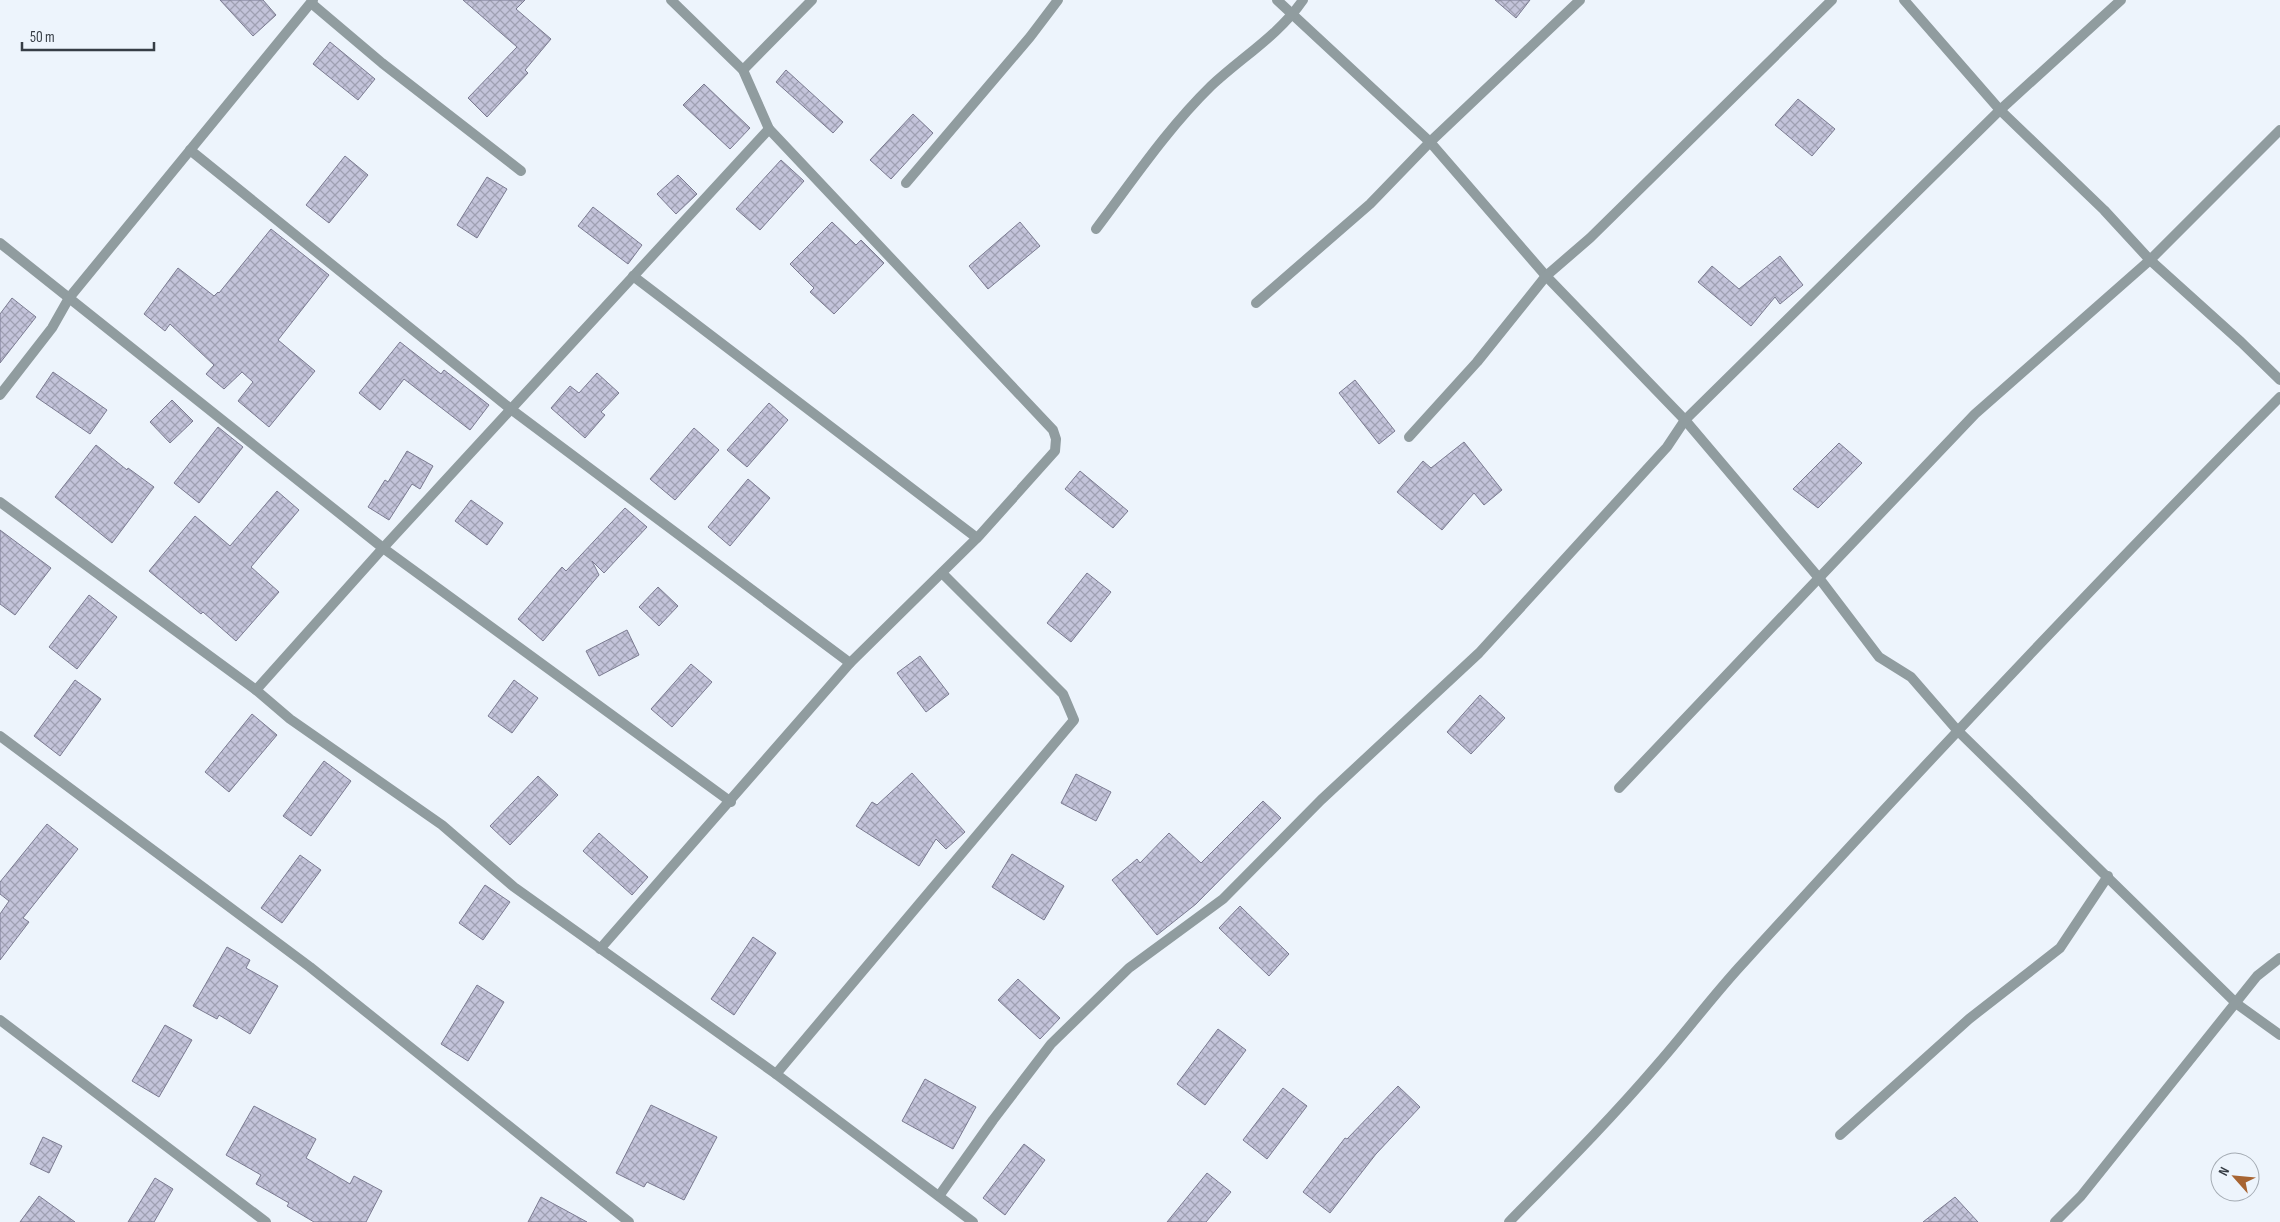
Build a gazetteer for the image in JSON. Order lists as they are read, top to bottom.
{
  "scale_bar": "50 m",
  "north": "top left"
}
